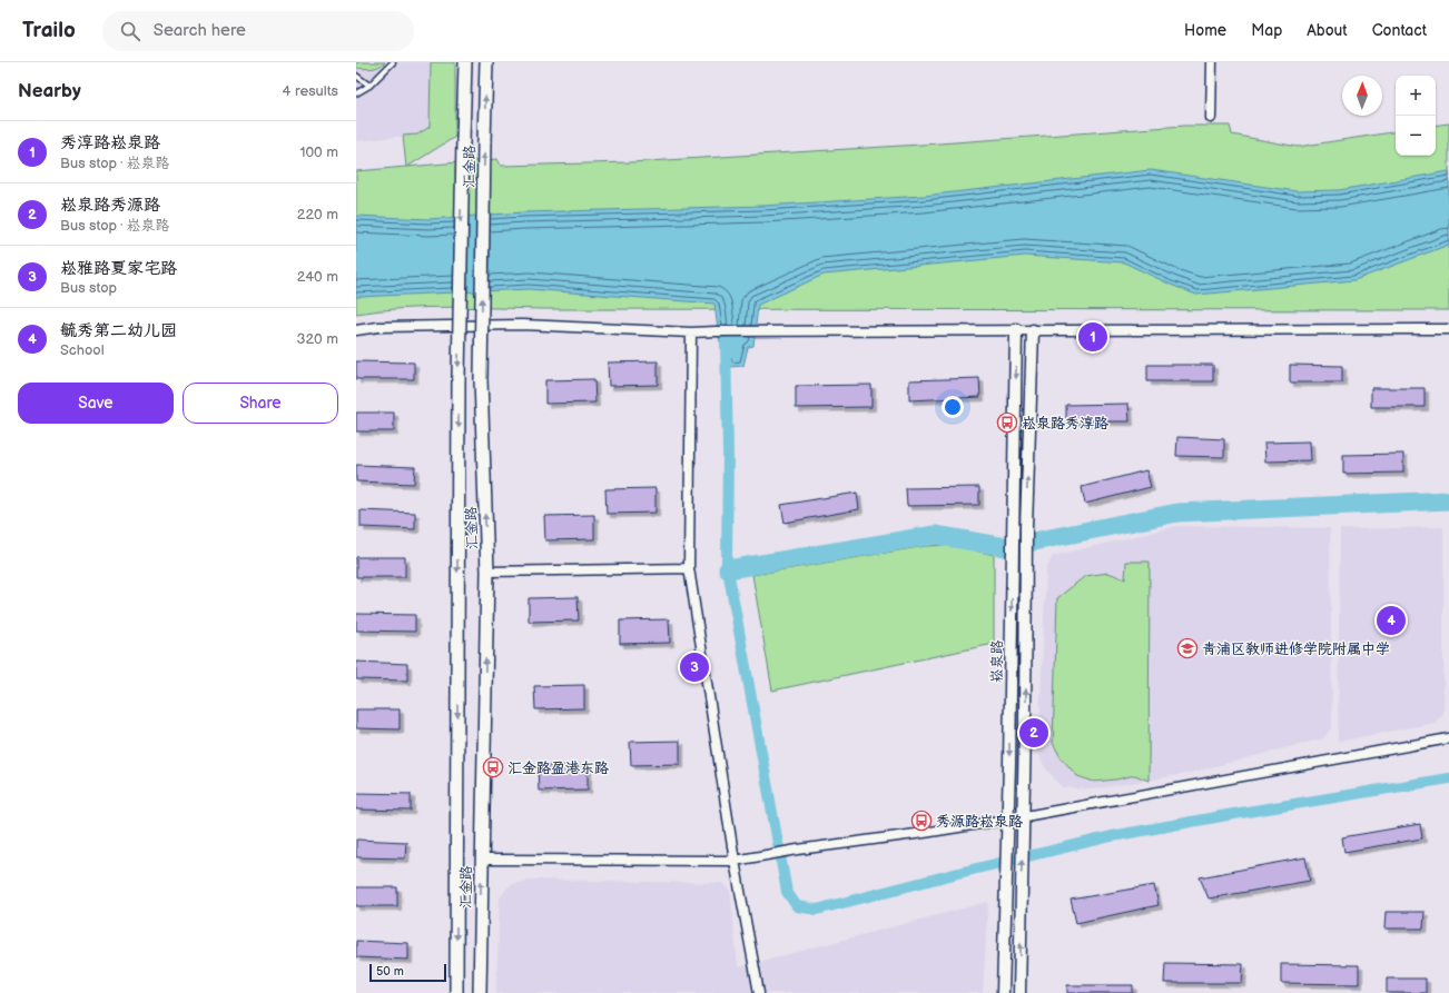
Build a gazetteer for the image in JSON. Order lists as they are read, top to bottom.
{
  "streets": {
    "main road": ["汇金路"],
    "street": ["崧泉路"]
  },
  "places": {
    "bus stop": ["崧泉路秀淳路", "汇金路盈港东路", "秀源路崧泉路"],
    "school or university": ["青浦区教师进修学院附属中学"]
  },
  "scale_bar": "50 m",
  "north": "top",
  "page": {
    "header": "Trailo",
    "search": "Search here",
    "nav": [
      "Home",
      "Map",
      "About",
      "Contact"
    ],
    "heading": ["Nearby", "4 results"],
    "map_buttons": ["+", "−"],
    "list": [
      {
        "mark": "1",
        "name": "秀淳路崧泉路",
        "note": "Bus stop · 崧泉路",
        "value": "100 m"
      },
      {
        "mark": "2",
        "name": "崧泉路秀源路",
        "note": "Bus stop · 崧泉路",
        "value": "220 m"
      },
      {
        "mark": "3",
        "name": "崧雅路夏家宅路",
        "note": "Bus stop",
        "value": "240 m"
      },
      {
        "mark": "4",
        "name": "毓秀第二幼儿园",
        "note": "School",
        "value": "320 m"
      }
    ],
    "pins": [
      "1",
      "4",
      "3",
      "2"
    ],
    "buttons": ["Save", "Share"],
    "scale": "50 m"
  }
}
